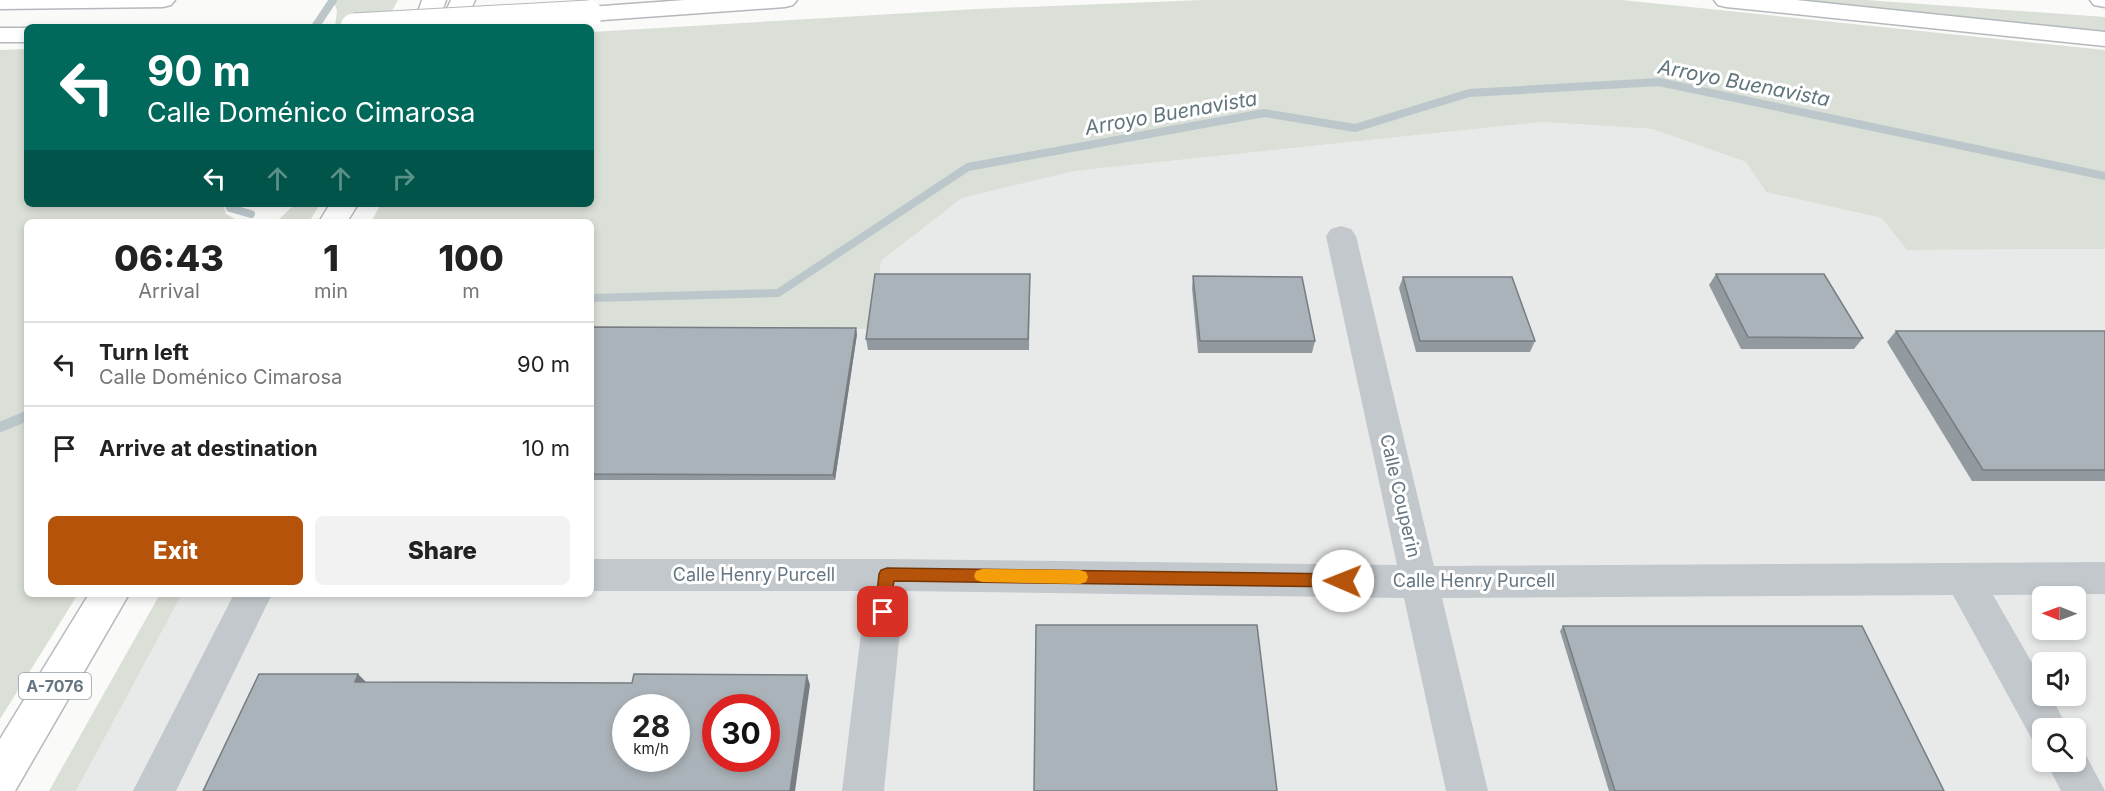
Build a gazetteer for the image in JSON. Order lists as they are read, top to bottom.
{
  "streets": {
    "main road": ["A-7076"],
    "street": ["Calle Couperin", "Calle Henry Purcell"]
  },
  "crossings": [
    ["Calle Couperin", "Calle Henry Purcell"]
  ],
  "water": ["Arroyo Buenavista"],
  "north": "left",
  "page": {
    "turn": ["90 m", "Calle Doménico Cimarosa"],
    "eta": [
      "06:43",
      "Arrival",
      "1",
      "min",
      "100",
      "m"
    ],
    "list": [
      {
        "name": "Turn left",
        "note": "Calle Doménico Cimarosa",
        "value": "90 m"
      },
      {
        "name": "Arrive at destination",
        "value": "10 m"
      }
    ],
    "buttons": ["Exit", "Share"],
    "speed": "28 km/h",
    "limit": "30"
  }
}
